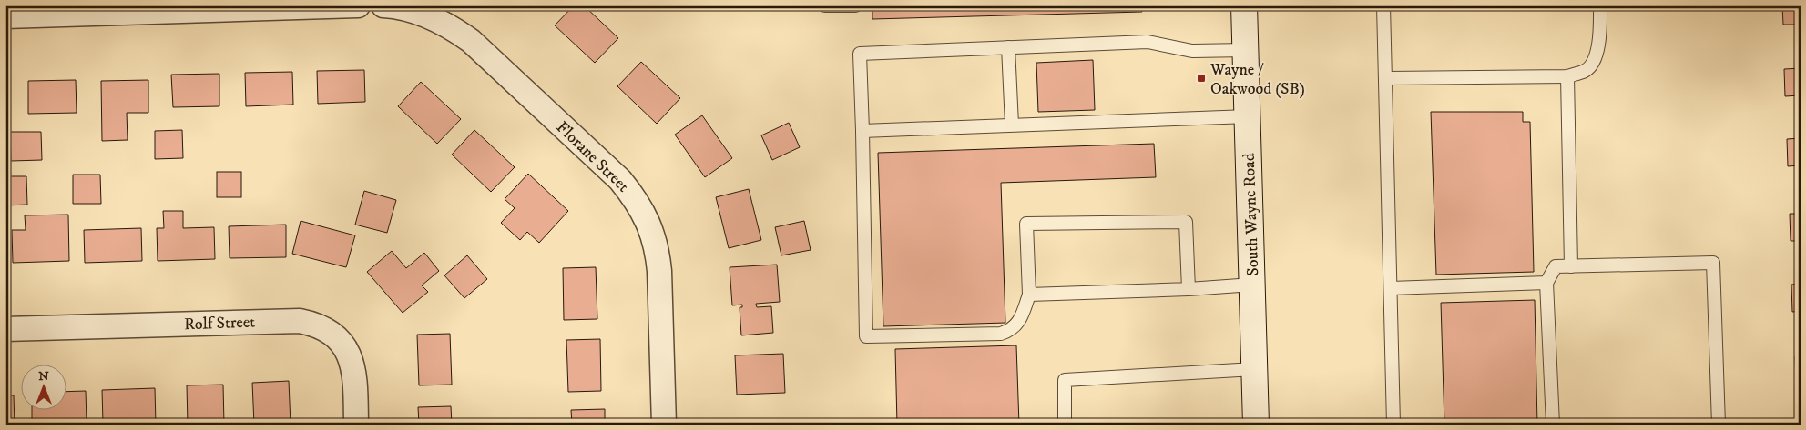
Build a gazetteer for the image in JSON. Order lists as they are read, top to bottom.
{
  "streets": {
    "main road": ["South Wayne Road"],
    "street": ["Florane Street", "Rolf Street"]
  },
  "places": {
    "transit": ["Wayne / Oakwood (SB)"]
  },
  "north": "top"
}
